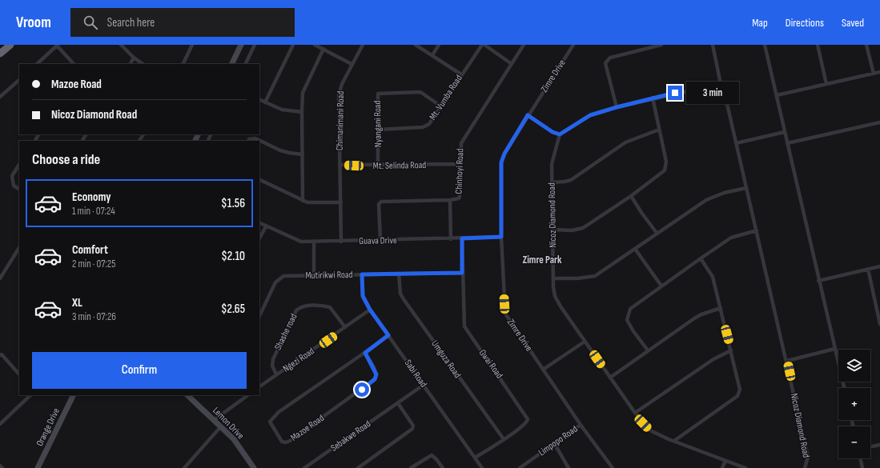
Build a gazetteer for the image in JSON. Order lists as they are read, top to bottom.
{
  "streets": {
    "street": [
      "Zimre Drive",
      "Mt. Vumba Road",
      "Chimanimani Road",
      "Nyangani Road",
      "Mt. Selinda Road",
      "Chinhoyi Road",
      "Nicoz Diamond Road",
      "Guava Drive",
      "Mutirikwi Road",
      "Shashe road",
      "Umguza Road",
      "Ngezi Road",
      "Gwai Road",
      "Sabi Road",
      "Lemon Drive",
      "Orange Drive",
      "Mazoe Road",
      "Sebakwe Road",
      "Limpopo Road"
    ]
  },
  "crossings": [
    ["Zimre Drive", "Guava Drive"],
    ["Zimre Drive", "Limpopo Road"],
    ["Mt. Vumba Road", "Nyangani Road"],
    ["Chimanimani Road", "Mt. Selinda Road"],
    ["Chimanimani Road", "Guava Drive"],
    ["Nyangani Road", "Mt. Selinda Road"],
    ["Mt. Selinda Road", "Chinhoyi Road"],
    ["Chinhoyi Road", "Guava Drive"],
    ["Guava Drive", "Gwai Road"],
    ["Mutirikwi Road", "Umguza Road"],
    ["Mutirikwi Road", "Gwai Road"],
    ["Mutirikwi Road", "Sabi Road"],
    ["Shashe road", "Ngezi Road"],
    ["Umguza Road", "Gwai Road"],
    ["Ngezi Road", "Sabi Road"],
    ["Gwai Road", "Sabi Road"],
    ["Sabi Road", "Mazoe Road"],
    ["Sabi Road", "Sebakwe Road"]
  ],
  "districts": ["Zimre Park"],
  "page": {
    "header": "Vroom",
    "search": "Search here",
    "nav": ["Map", "Directions", "Saved"],
    "banner": ["Mazoe Road", "Nicoz Diamond Road"],
    "bubble": "3 min",
    "heading": "Choose a ride",
    "list": [
      {
        "name": "Economy",
        "note": "1 min · 07:24",
        "value": "$1.56"
      },
      {
        "name": "Comfort",
        "note": "2 min · 07:25",
        "value": "$2.10"
      },
      {
        "name": "XL",
        "note": "3 min · 07:26",
        "value": "$2.65"
      }
    ],
    "buttons": "Confirm",
    "map_buttons": ["+", "−"]
  }
}
